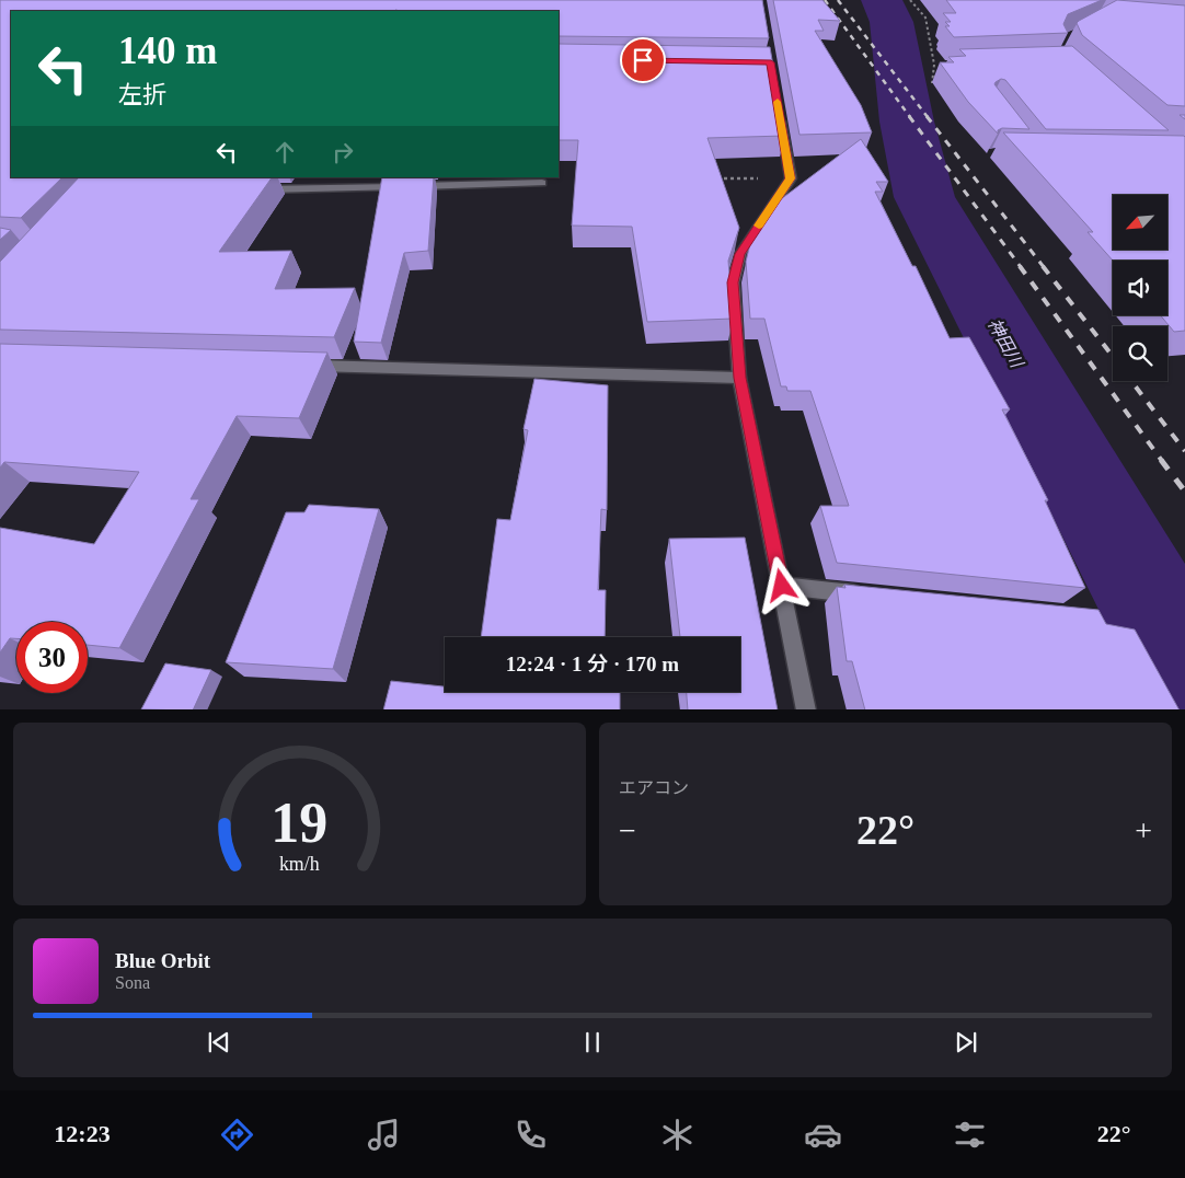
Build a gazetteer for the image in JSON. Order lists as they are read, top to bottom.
{
  "water": ["神田川"],
  "north": "bottom left",
  "page": {
    "turn": ["140 m", "左折"],
    "limit": "30",
    "trip": "12:24 · 1 分 · 170 m",
    "tile": "エアコン",
    "heat": ["−", "22°", "+"],
    "song": ["Blue Orbit", "Sona"],
    "tabs": ["12:23", "22°"],
    "gauge": ["19", "km/h"]
  }
}
